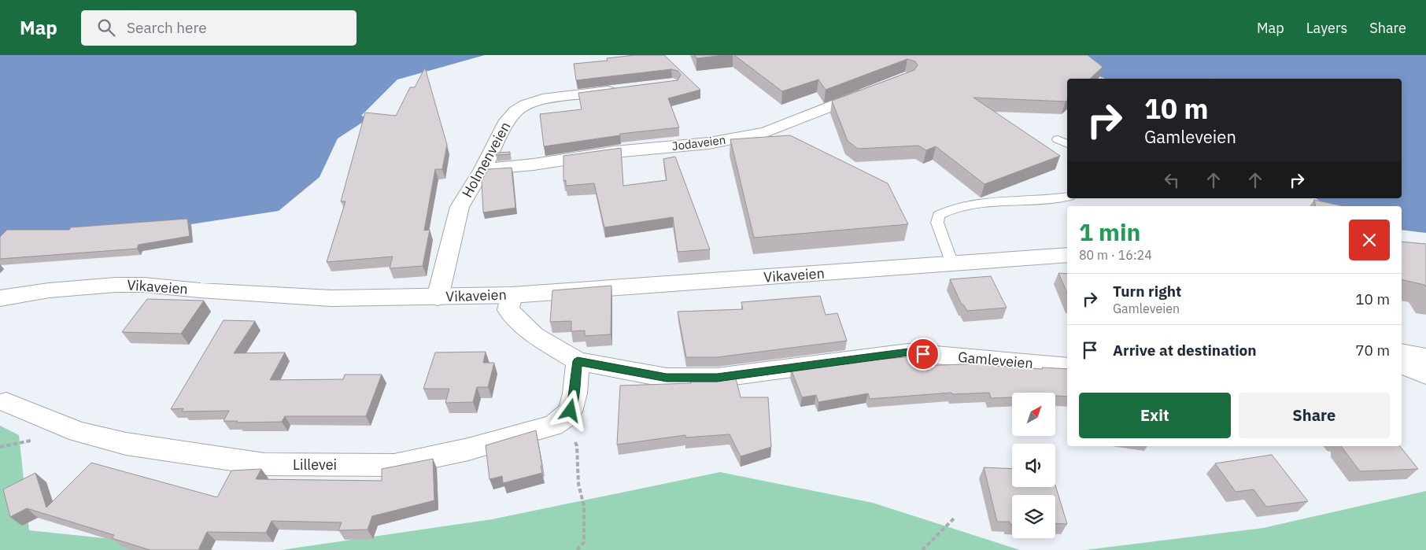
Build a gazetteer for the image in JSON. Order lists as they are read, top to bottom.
{
  "streets": {
    "street": [
      "Jodaveien",
      "Holmenveien",
      "Vikaveien",
      "Gamleveien",
      "Lillevei"
    ]
  },
  "crossings": [
    ["Jodaveien", "Holmenveien"],
    ["Holmenveien", "Vikaveien"],
    ["Vikaveien", "Gamleveien"]
  ],
  "north": "top right",
  "page": {
    "header": "Map",
    "search": "Search here",
    "nav": ["Map", "Layers", "Share"],
    "turn": ["10 m", "Gamleveien"],
    "heading": ["1 min", "80 m · 16:24"],
    "list": [
      {
        "name": "Turn right",
        "note": "Gamleveien",
        "value": "10 m"
      },
      {
        "name": "Arrive at destination",
        "value": "70 m"
      }
    ],
    "buttons": ["Exit", "Share"]
  }
}
